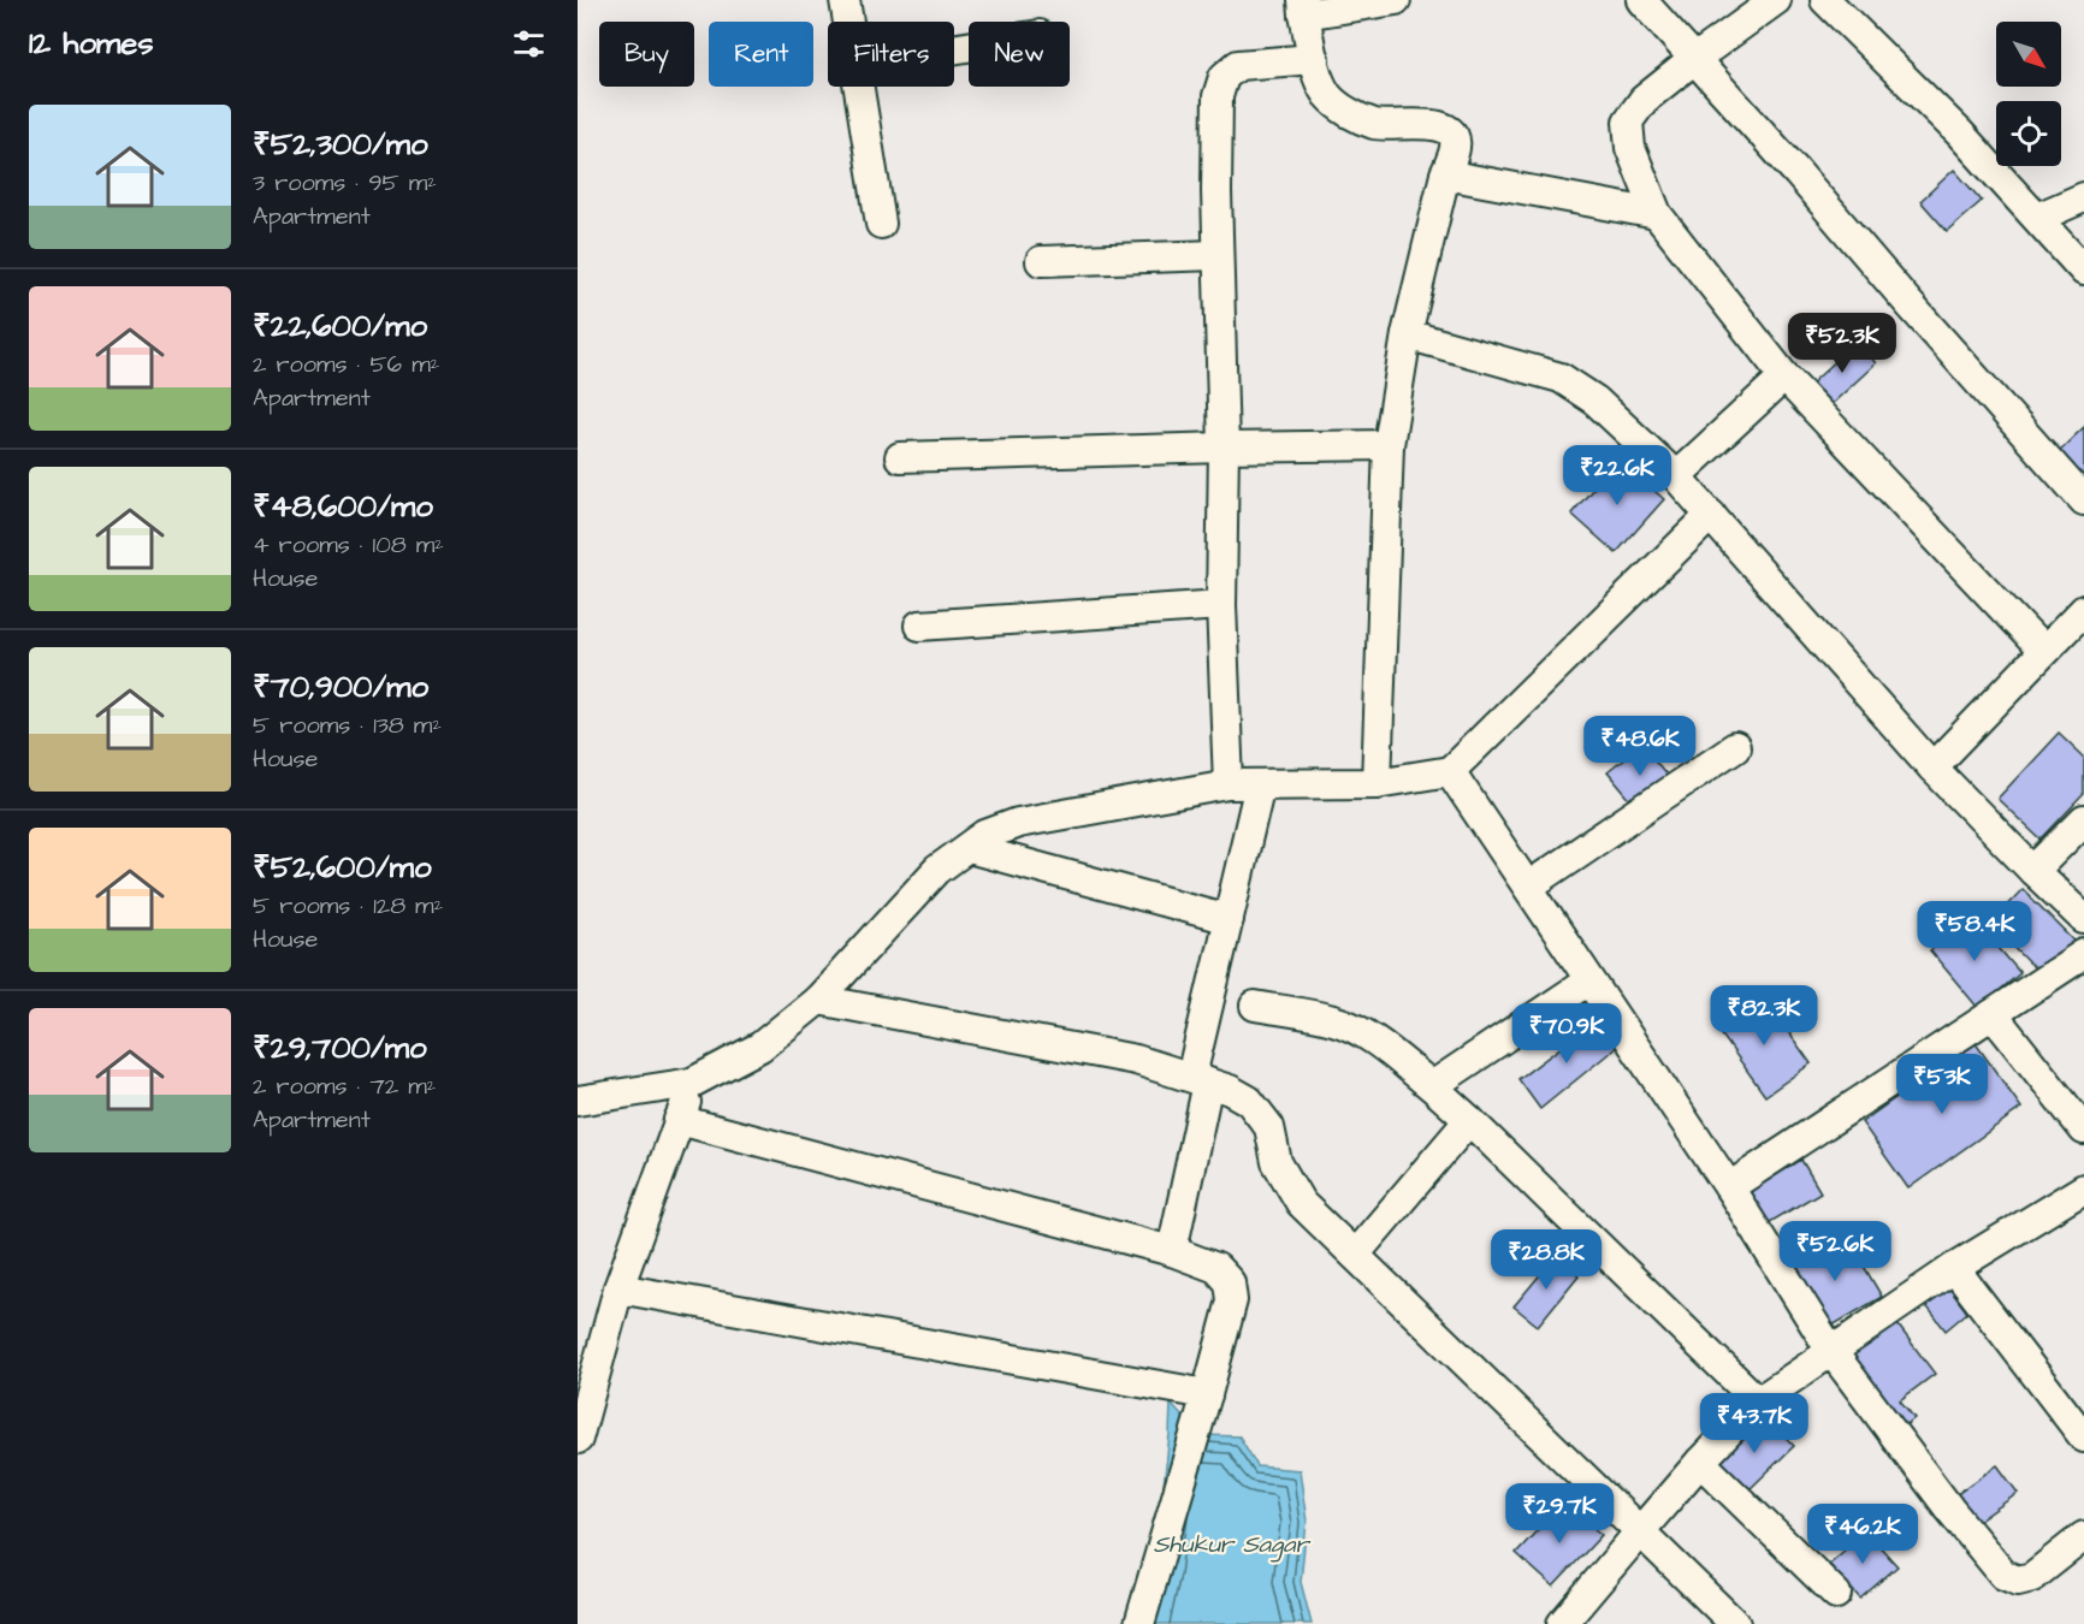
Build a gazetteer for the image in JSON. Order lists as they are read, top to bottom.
{
  "water": ["Shukur Sagar"],
  "north": "bottom right",
  "page": {
    "heading": "12 homes",
    "chip": [
      "Buy",
      "Rent",
      "Filters",
      "New"
    ],
    "list": [
      {
        "name": "₹52,300/mo",
        "note": "3 rooms · 95 m² · Apartment"
      },
      {
        "name": "₹22,600/mo",
        "note": "2 rooms · 56 m² · Apartment"
      },
      {
        "name": "₹48,600/mo",
        "note": "4 rooms · 108 m² · House"
      },
      {
        "name": "₹70,900/mo",
        "note": "5 rooms · 138 m² · House"
      },
      {
        "name": "₹52,600/mo",
        "note": "5 rooms · 128 m² · House"
      },
      {
        "name": "₹29,700/mo",
        "note": "2 rooms · 72 m² · Apartment"
      }
    ],
    "price": [
      "₹52.3K",
      "₹22.6K",
      "₹48.6K",
      "₹58.4K",
      "₹82.3K",
      "₹70.9K",
      "₹53K",
      "₹52.6K",
      "₹28.8K",
      "₹43.7K",
      "₹29.7K",
      "₹46.2K"
    ]
  }
}
